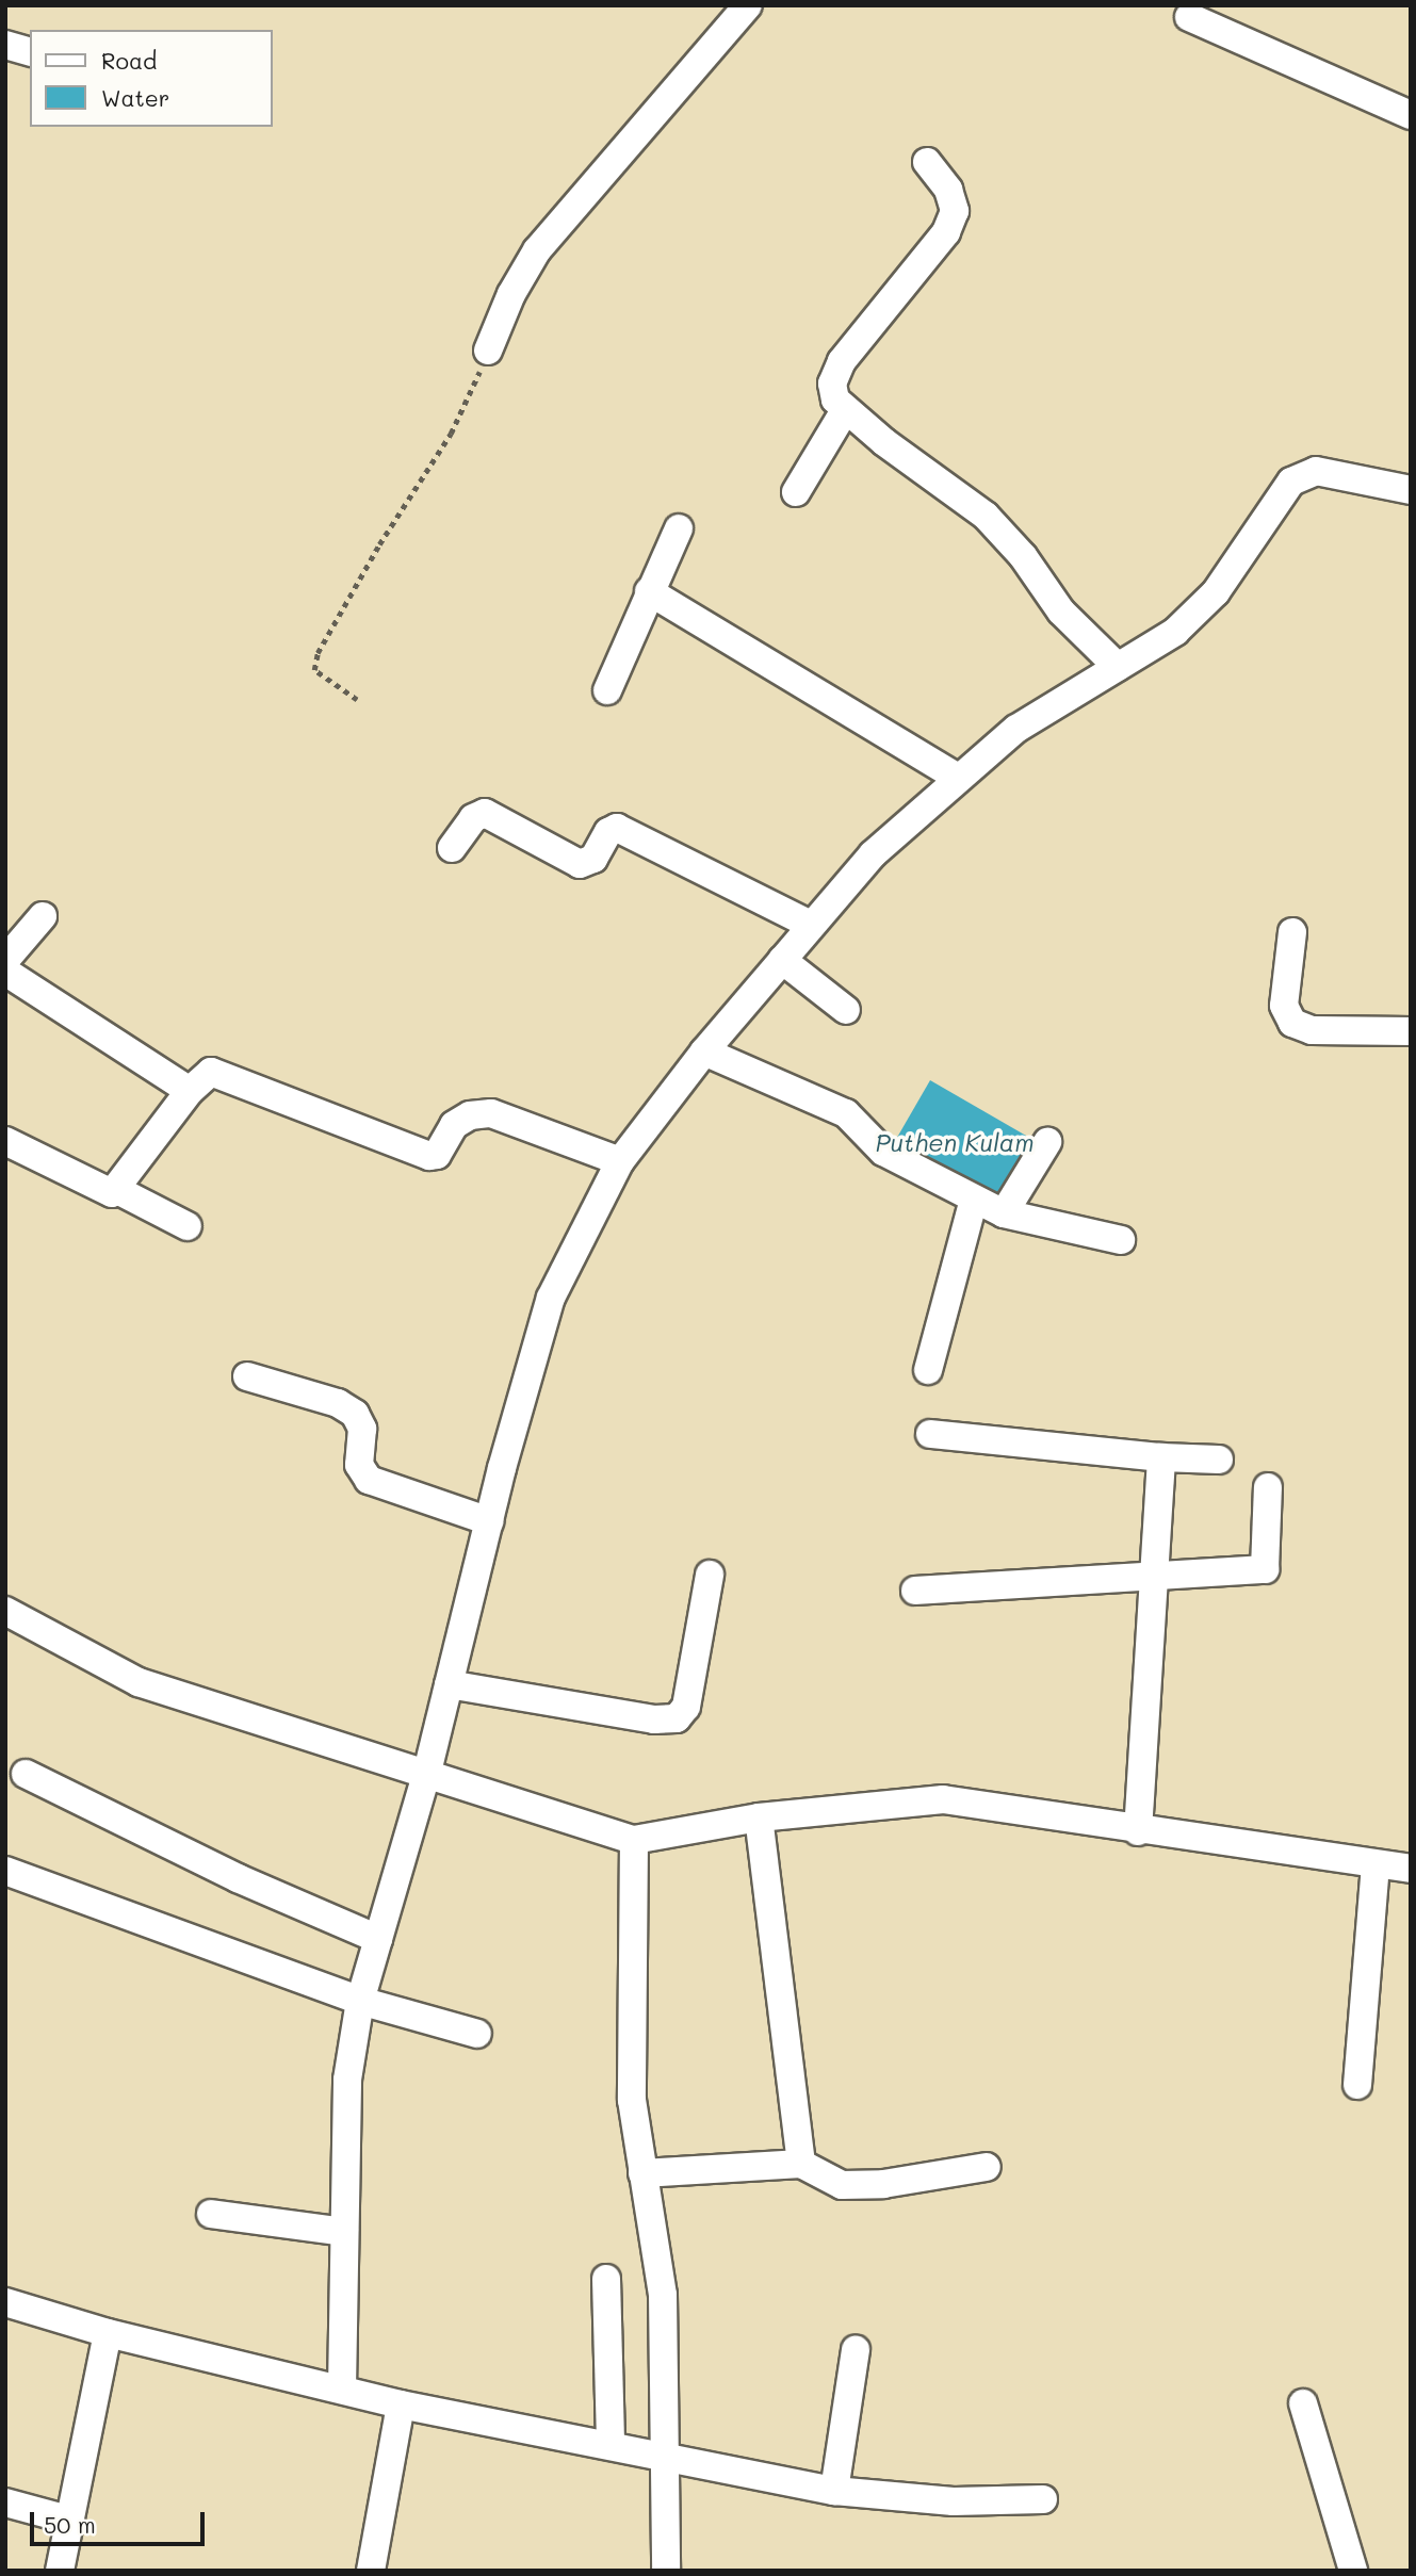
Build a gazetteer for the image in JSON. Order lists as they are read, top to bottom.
{
  "water": ["Puthen Kulam"],
  "legend": ["Road", "Water"],
  "scale_bar": "50 m"
}
